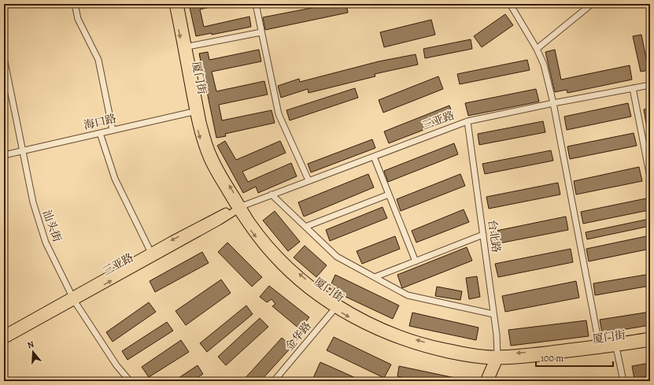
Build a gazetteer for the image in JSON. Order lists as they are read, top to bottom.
{
  "streets": {
    "main road": ["厦门街", "三亚路", "台北路"],
    "street": ["海口路", "汕头街", "金华路"]
  },
  "crossings": [
    ["厦门街", "三亚路"],
    ["厦门街", "海口路"],
    ["厦门街", "台北路"],
    ["厦门街", "金华路"],
    ["三亚路", "汕头街"],
    ["三亚路", "台北路"],
    ["海口路", "汕头街"]
  ],
  "scale_bar": "100 m",
  "north": "top"
}
